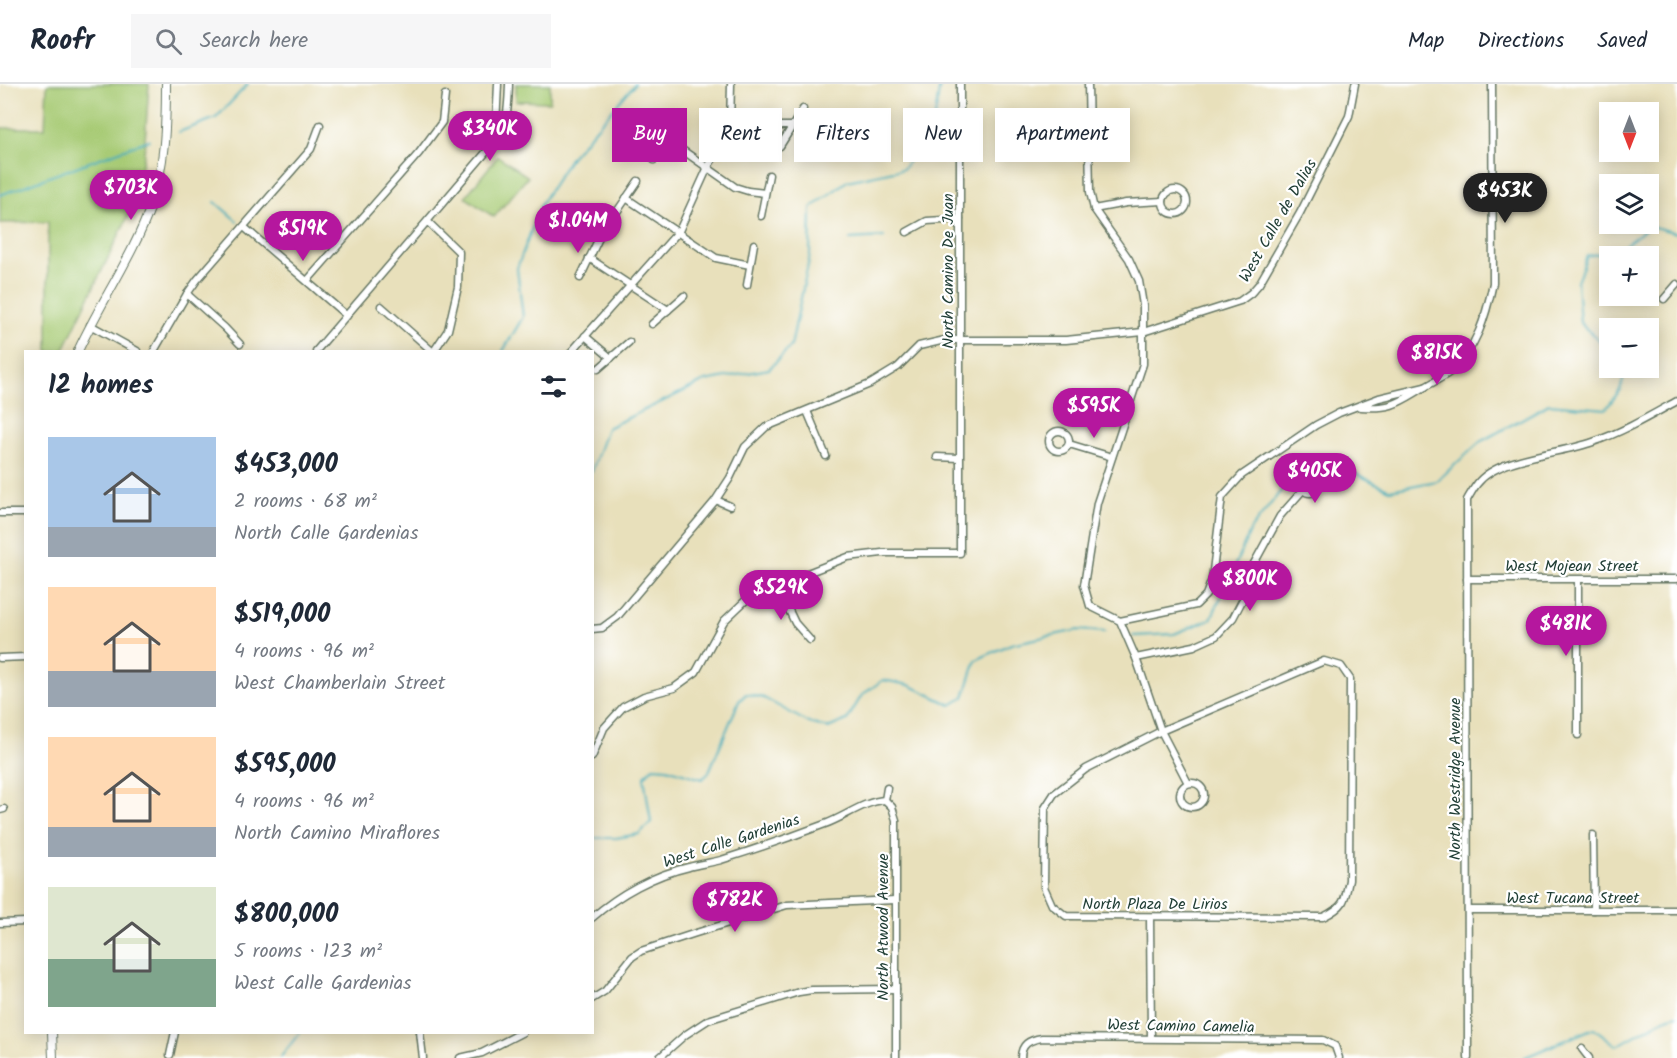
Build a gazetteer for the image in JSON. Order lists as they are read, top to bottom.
{
  "streets": {
    "street": [
      "West Calle de Dalias",
      "North Camino De Juan",
      "West Mojean Street",
      "North Westridge Avenue",
      "West Calle Gardenias",
      "West Tucana Street",
      "North Plaza De Lirios",
      "North Atwood Avenue",
      "West Camino Camelia"
    ]
  },
  "crossings": [
    ["West Calle de Dalias", "North Camino De Juan"],
    ["West Mojean Street", "North Westridge Avenue"],
    ["North Westridge Avenue", "West Tucana Street"],
    ["West Calle Gardenias", "North Atwood Avenue"]
  ],
  "north": "bottom",
  "page": {
    "header": "Roofr",
    "search": "Search here",
    "nav": ["Map", "Directions", "Saved"],
    "map_buttons": ["+", "−"],
    "chip": [
      "Buy",
      "Rent",
      "Filters",
      "New",
      "Apartment"
    ],
    "price": [
      "$340K",
      "$703K",
      "$453K",
      "$1.04M",
      "$519K",
      "$815K",
      "$595K",
      "$405K",
      "$800K",
      "$529K",
      "$481K",
      "$782K"
    ],
    "heading": "12 homes",
    "list": [
      {
        "name": "$453,000",
        "note": "2 rooms · 68 m² · North Calle Gardenias"
      },
      {
        "name": "$519,000",
        "note": "4 rooms · 96 m² · West Chamberlain Street"
      },
      {
        "name": "$595,000",
        "note": "4 rooms · 96 m² · North Camino Miraflores"
      },
      {
        "name": "$800,000",
        "note": "5 rooms · 123 m² · West Calle Gardenias"
      }
    ]
  }
}
